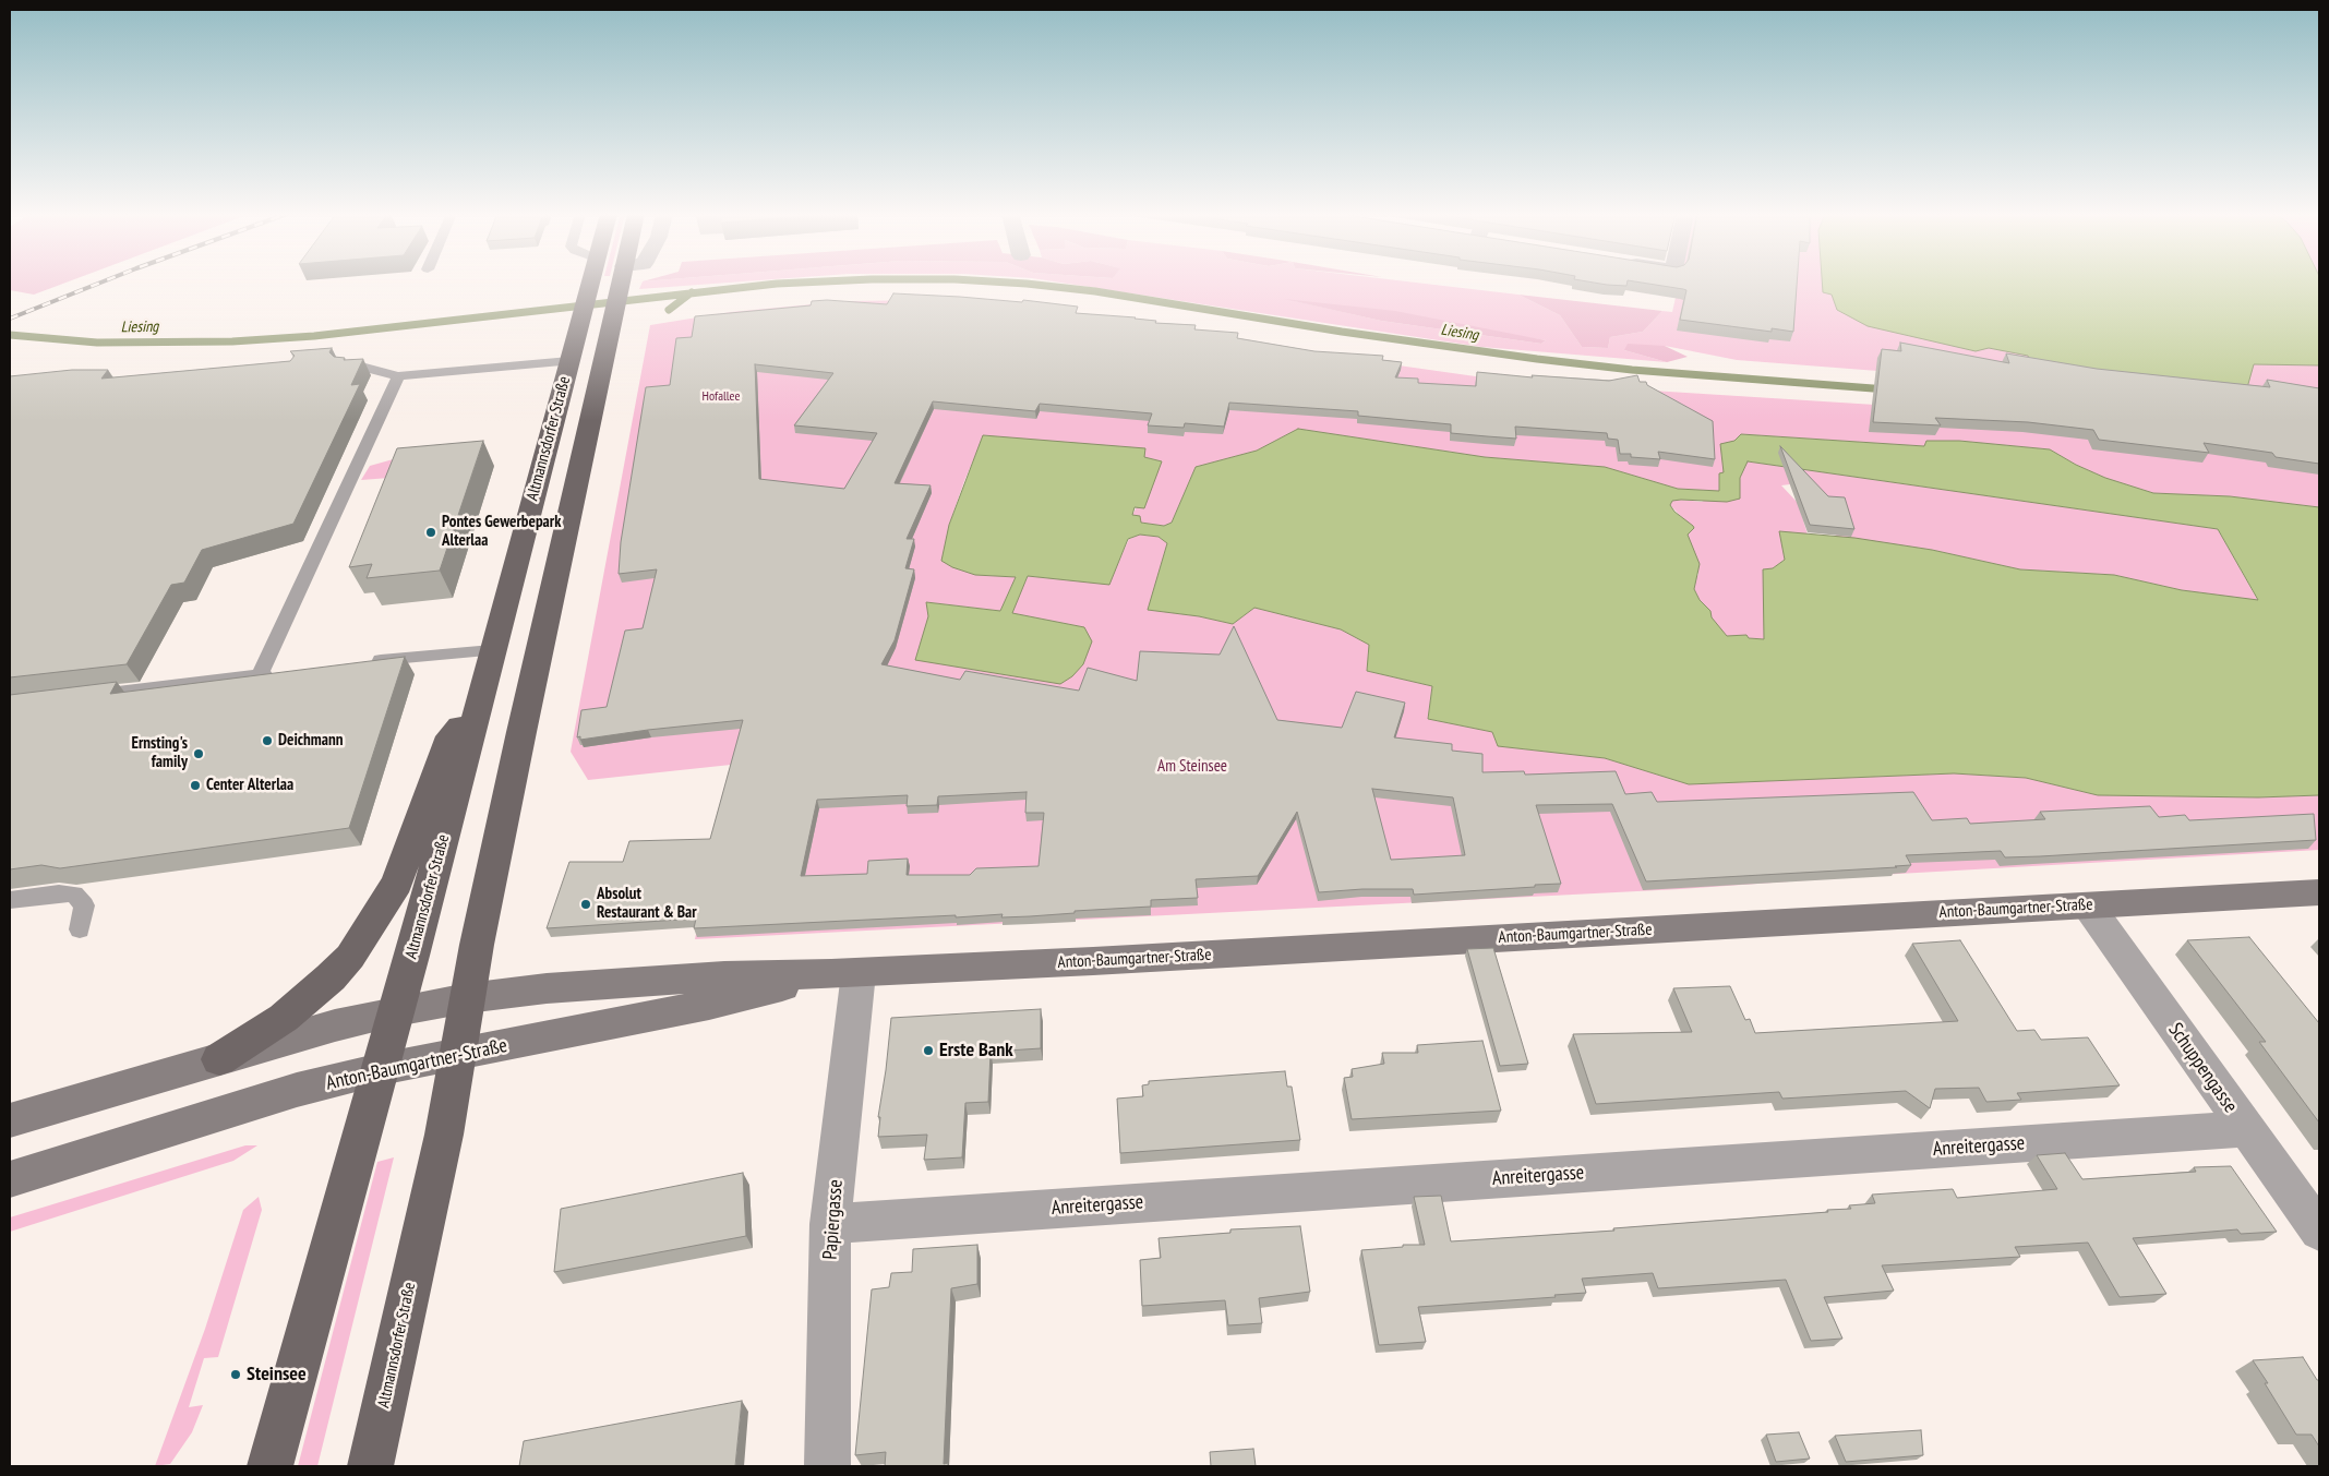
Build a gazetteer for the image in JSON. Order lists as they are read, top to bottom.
{
  "streets": {
    "main road": ["Altmannsdorfer Straße", "Anton-Baumgartner-Straße"],
    "street": ["Schuppengasse", "Anreitergasse", "Papiergasse"]
  },
  "crossings": [
    ["Altmannsdorfer Straße", "Anton-Baumgartner-Straße"],
    ["Anton-Baumgartner-Straße", "Schuppengasse"],
    ["Anton-Baumgartner-Straße", "Papiergasse"],
    ["Schuppengasse", "Anreitergasse"],
    ["Anreitergasse", "Papiergasse"]
  ],
  "water": ["Liesing"],
  "parks": ["Hofallee", "Am Steinsee"],
  "places": [
    "Pontes Gewerbepark Alterlaa",
    "Deichmann",
    "Ernsting's family",
    "Center Alterlaa",
    "Absolut Restaurant & Bar",
    "Erste Bank",
    "Steinsee"
  ]
}
